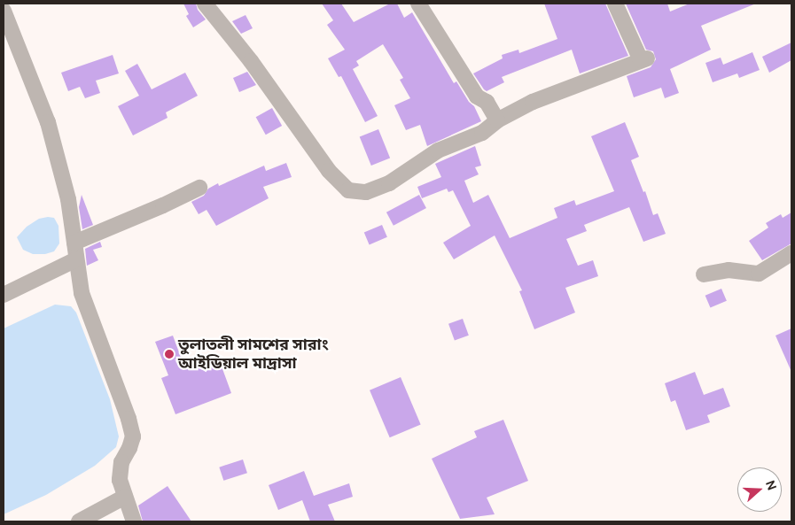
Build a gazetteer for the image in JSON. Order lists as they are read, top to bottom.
{
  "places": ["তুলাতলী সামশের সারাং আইডিয়াল মাদ্রাসা"],
  "north": "right"
}
